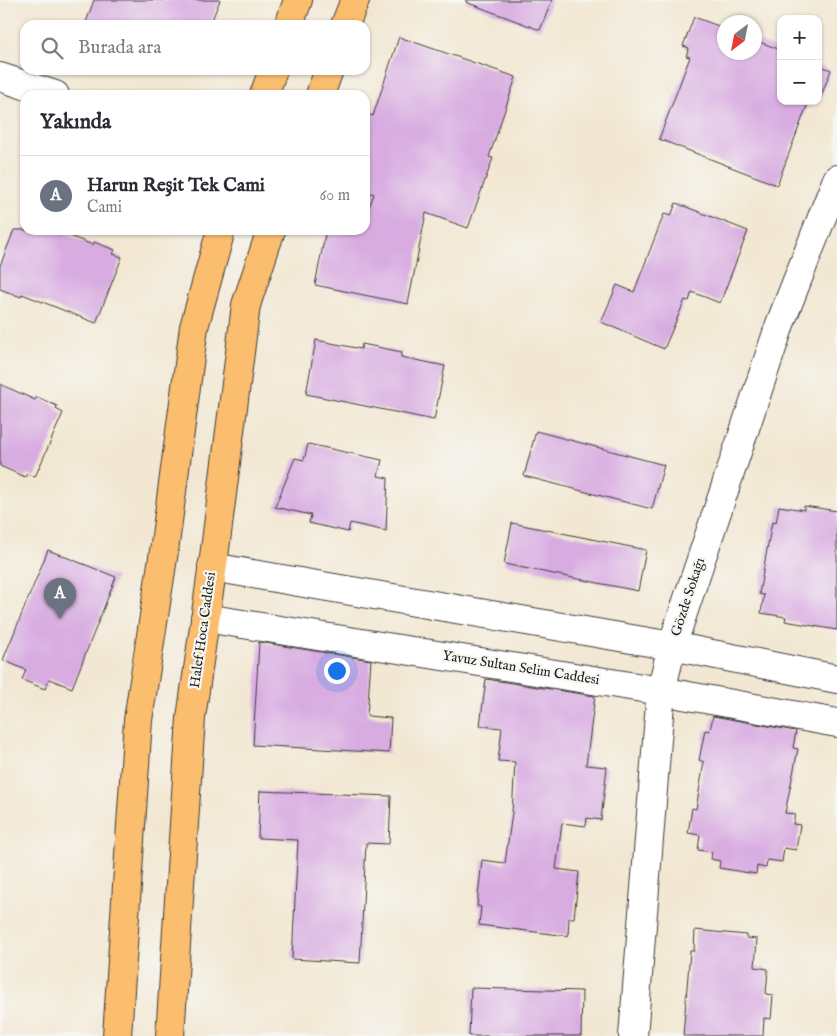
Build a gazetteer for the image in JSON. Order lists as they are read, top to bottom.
{
  "streets": {
    "main road": ["Halef Hoca Caddesi"],
    "street": ["Gözde Sokağı", "Yavuz Sultan Selim Caddesi"]
  },
  "crossings": [
    ["Gözde Sokağı", "Yavuz Sultan Selim Caddesi"],
    ["Halef Hoca Caddesi", "Yavuz Sultan Selim Caddesi"]
  ],
  "north": "bottom left",
  "page": {
    "map_buttons": ["+", "−"],
    "search": "Burada ara",
    "heading": "Yakında",
    "list": [
      {
        "mark": "A",
        "name": "Harun Reşit Tek Cami",
        "note": "Cami",
        "value": "60 m"
      }
    ],
    "pins": "A"
  }
}
